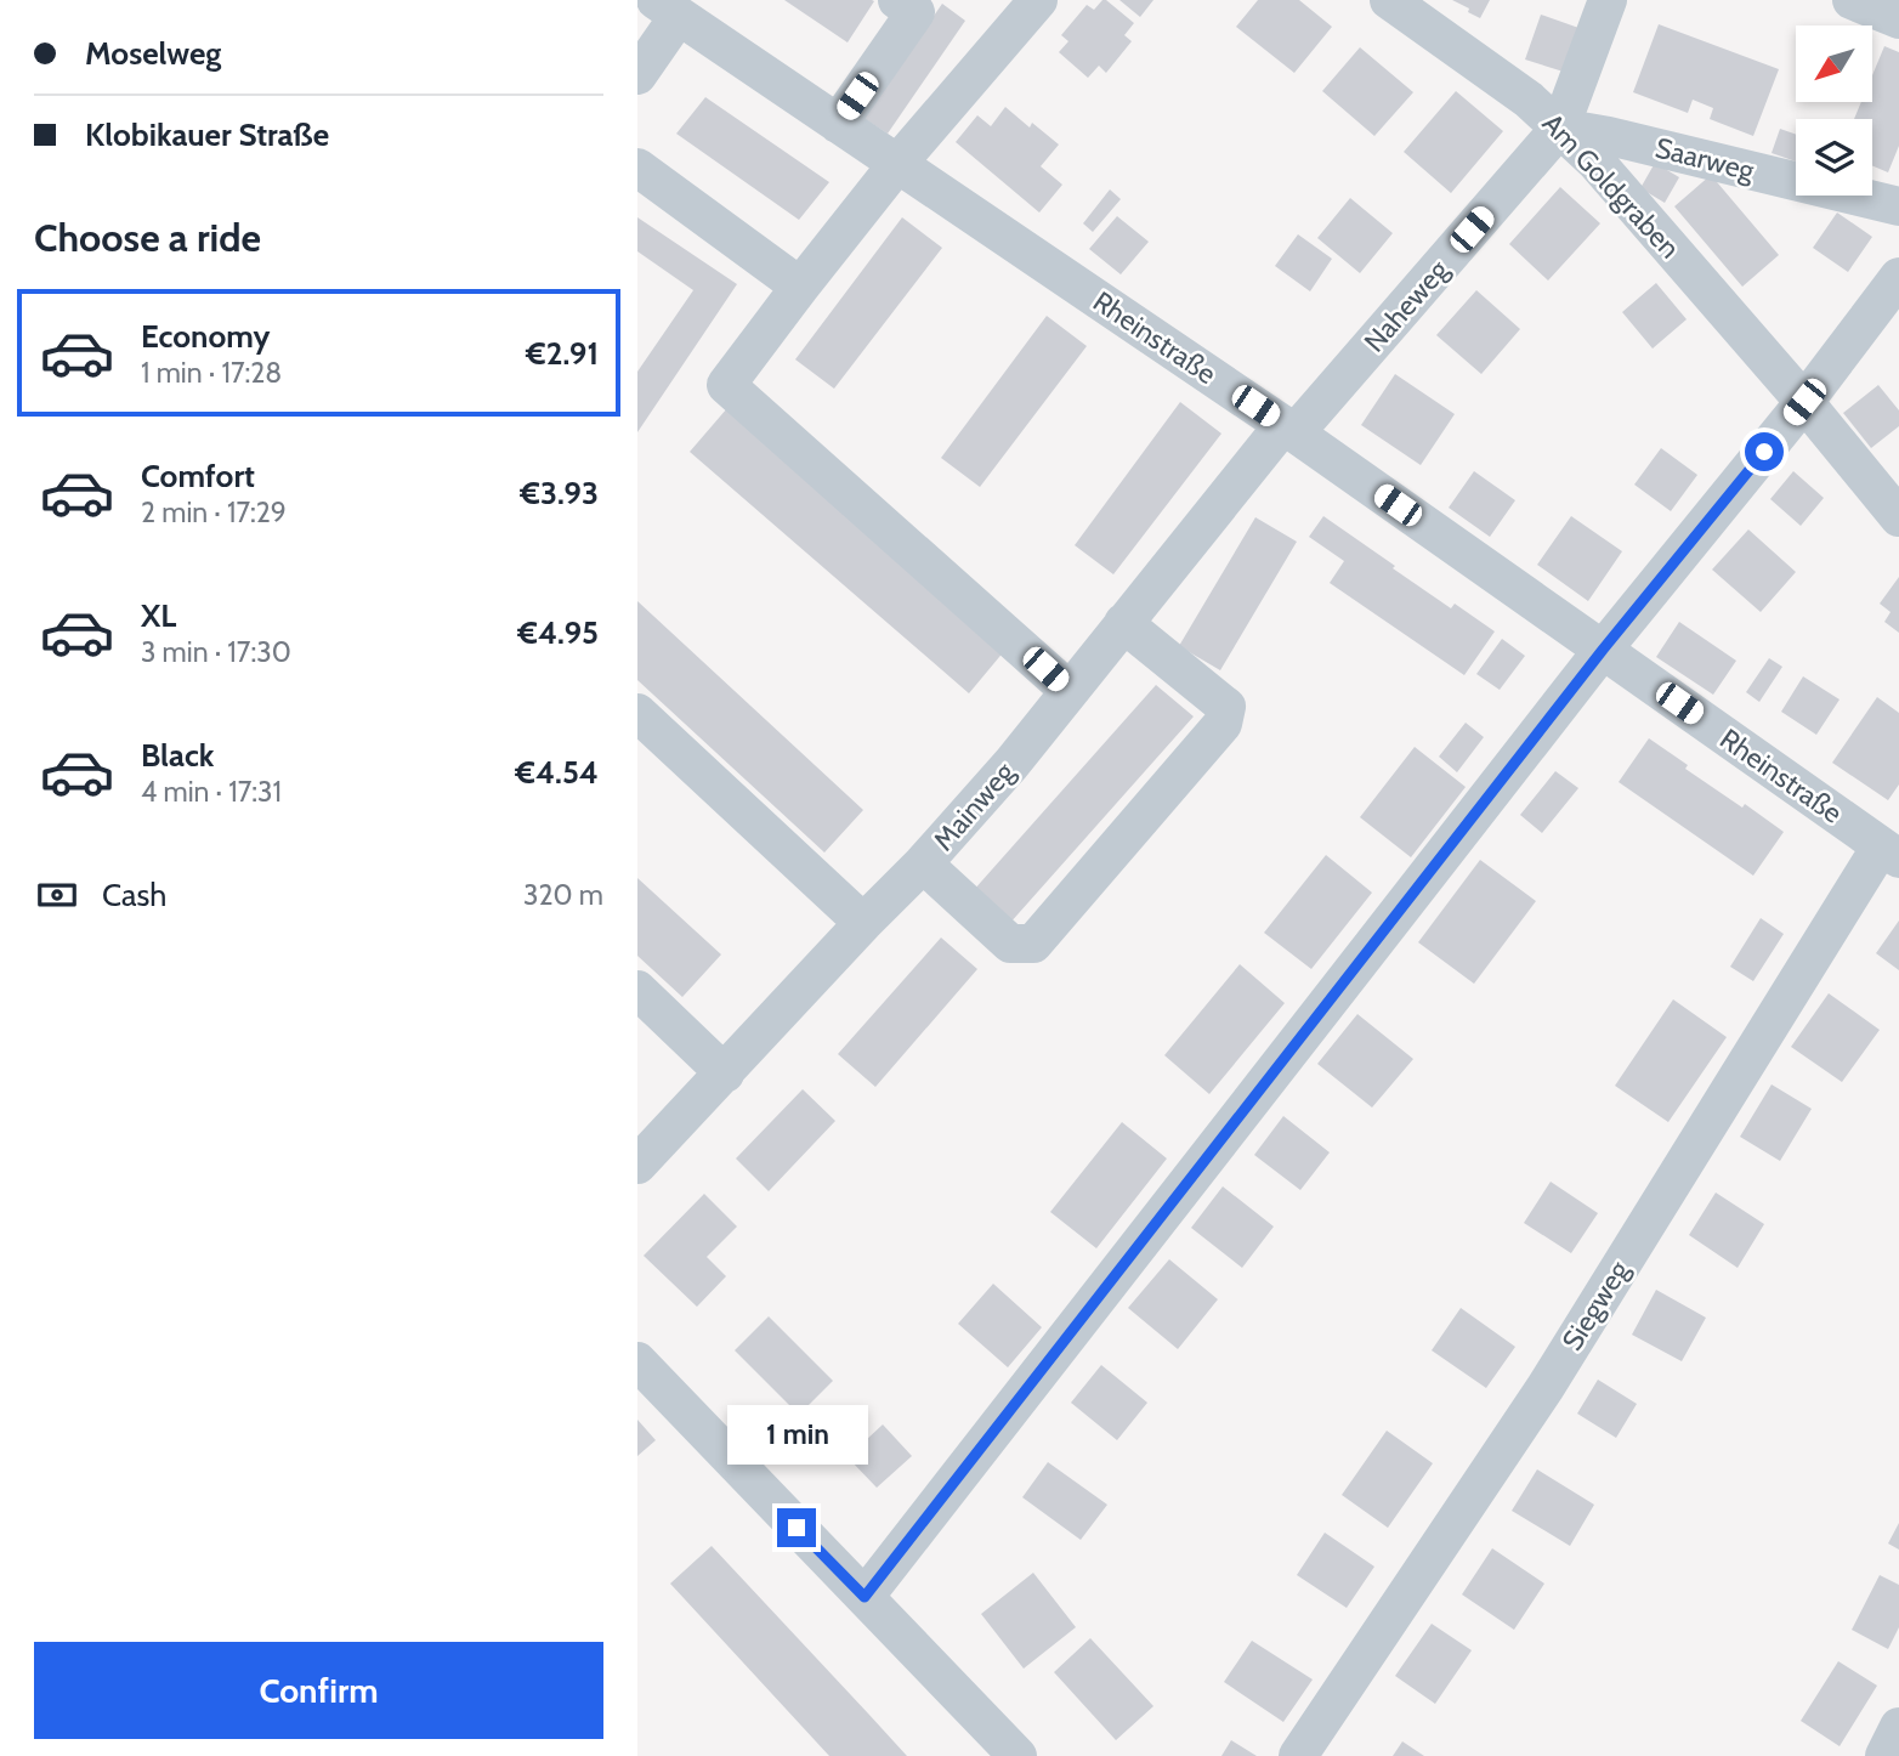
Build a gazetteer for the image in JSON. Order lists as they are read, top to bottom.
{
  "streets": {
    "street": [
      "Saarweg",
      "Am Goldgraben",
      "Naheweg",
      "Rheinstraße",
      "Mainweg",
      "Siegweg"
    ]
  },
  "crossings": [
    ["Saarweg", "Am Goldgraben"],
    ["Saarweg", "Naheweg"],
    ["Am Goldgraben", "Naheweg"],
    ["Naheweg", "Rheinstraße"],
    ["Naheweg", "Mainweg"],
    ["Rheinstraße", "Mainweg"],
    ["Rheinstraße", "Siegweg"]
  ],
  "north": "bottom left",
  "page": {
    "banner": ["Moselweg", "Klobikauer Straße"],
    "heading": "Choose a ride",
    "list": [
      {
        "name": "Economy",
        "note": "1 min · 17:28",
        "value": "€2.91"
      },
      {
        "name": "Comfort",
        "note": "2 min · 17:29",
        "value": "€3.93"
      },
      {
        "name": "XL",
        "note": "3 min · 17:30",
        "value": "€4.95"
      },
      {
        "name": "Black",
        "note": "4 min · 17:31",
        "value": "€4.54"
      }
    ],
    "pay": ["Cash", "320 m"],
    "bubble": "1 min",
    "buttons": "Confirm"
  }
}
